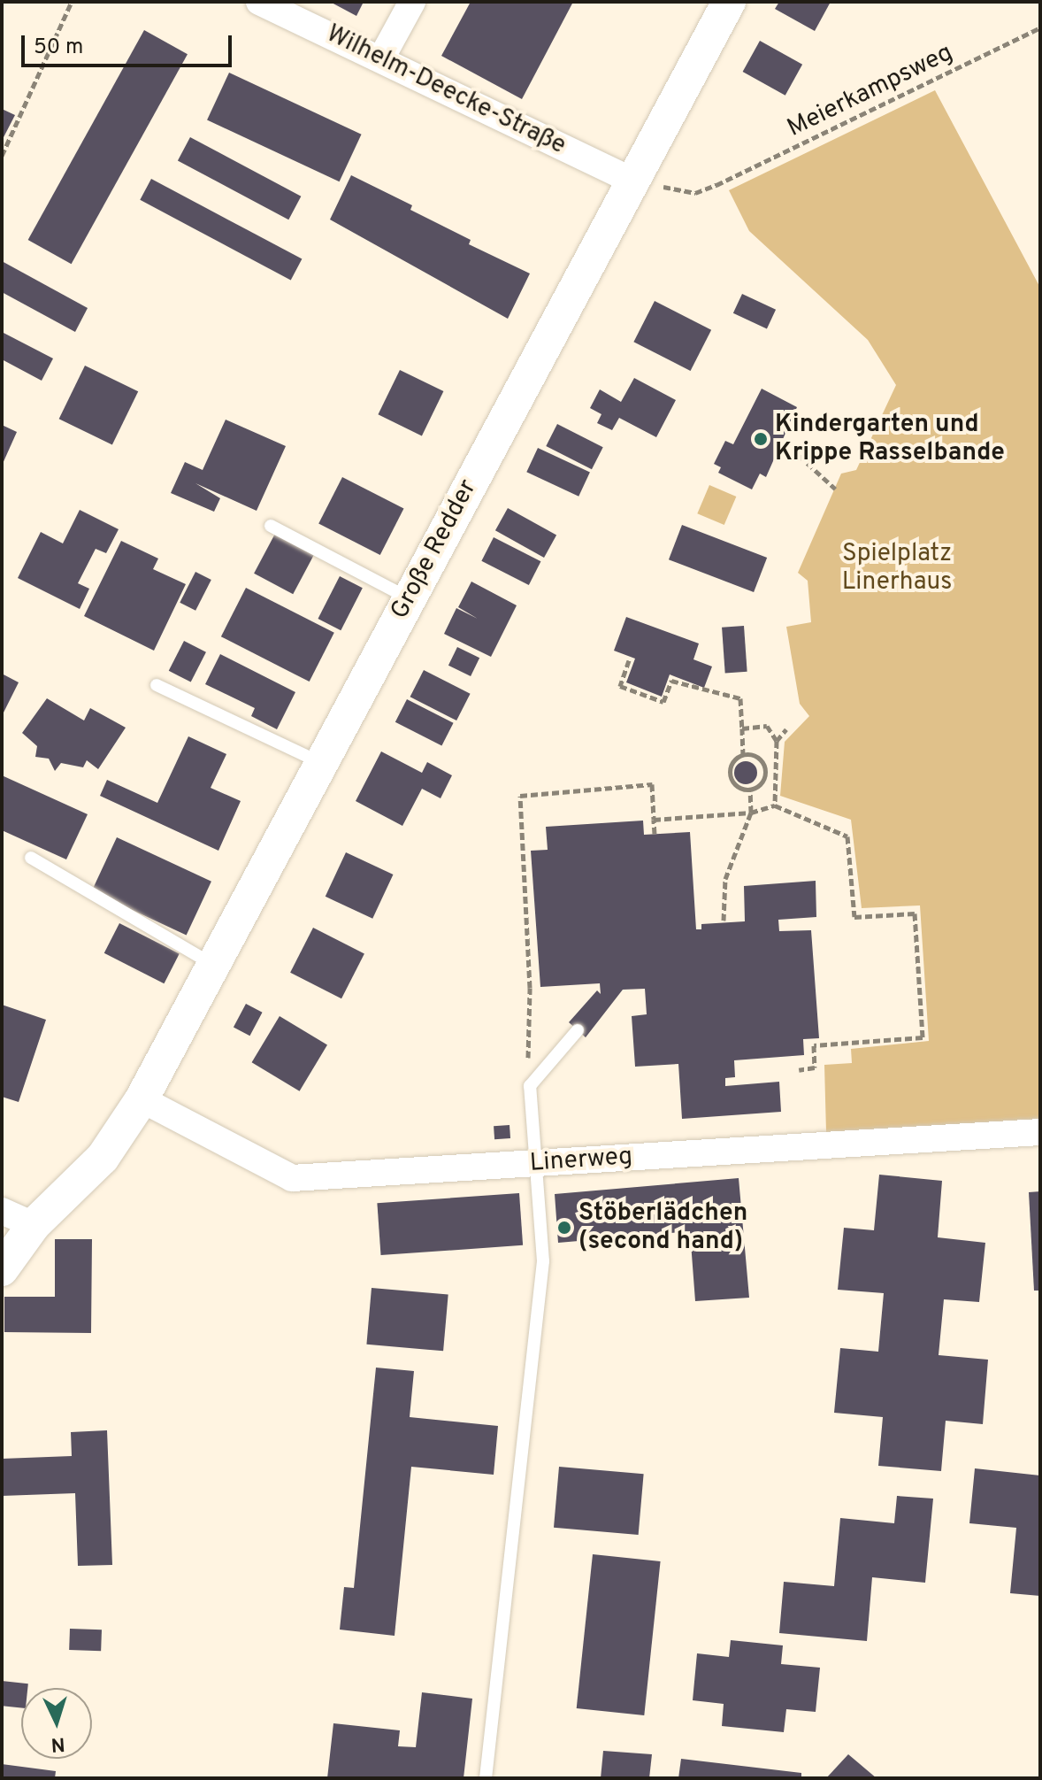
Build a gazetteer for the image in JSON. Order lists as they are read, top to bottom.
{
  "streets": {
    "street": ["Wilhelm-Deecke-Straße", "Große Redder", "Linerweg"],
    "path": ["Meierkampsweg"]
  },
  "crossings": [
    ["Wilhelm-Deecke-Straße", "Meierkampsweg"],
    ["Wilhelm-Deecke-Straße", "Große Redder"],
    ["Meierkampsweg", "Große Redder"],
    ["Große Redder", "Linerweg"]
  ],
  "parks": ["Spielplatz Linerhaus"],
  "places": ["Kindergarten und Krippe Rasselbande", "Stöberlädchen (second hand)"],
  "scale_bar": "50 m",
  "north": "bottom"
}
